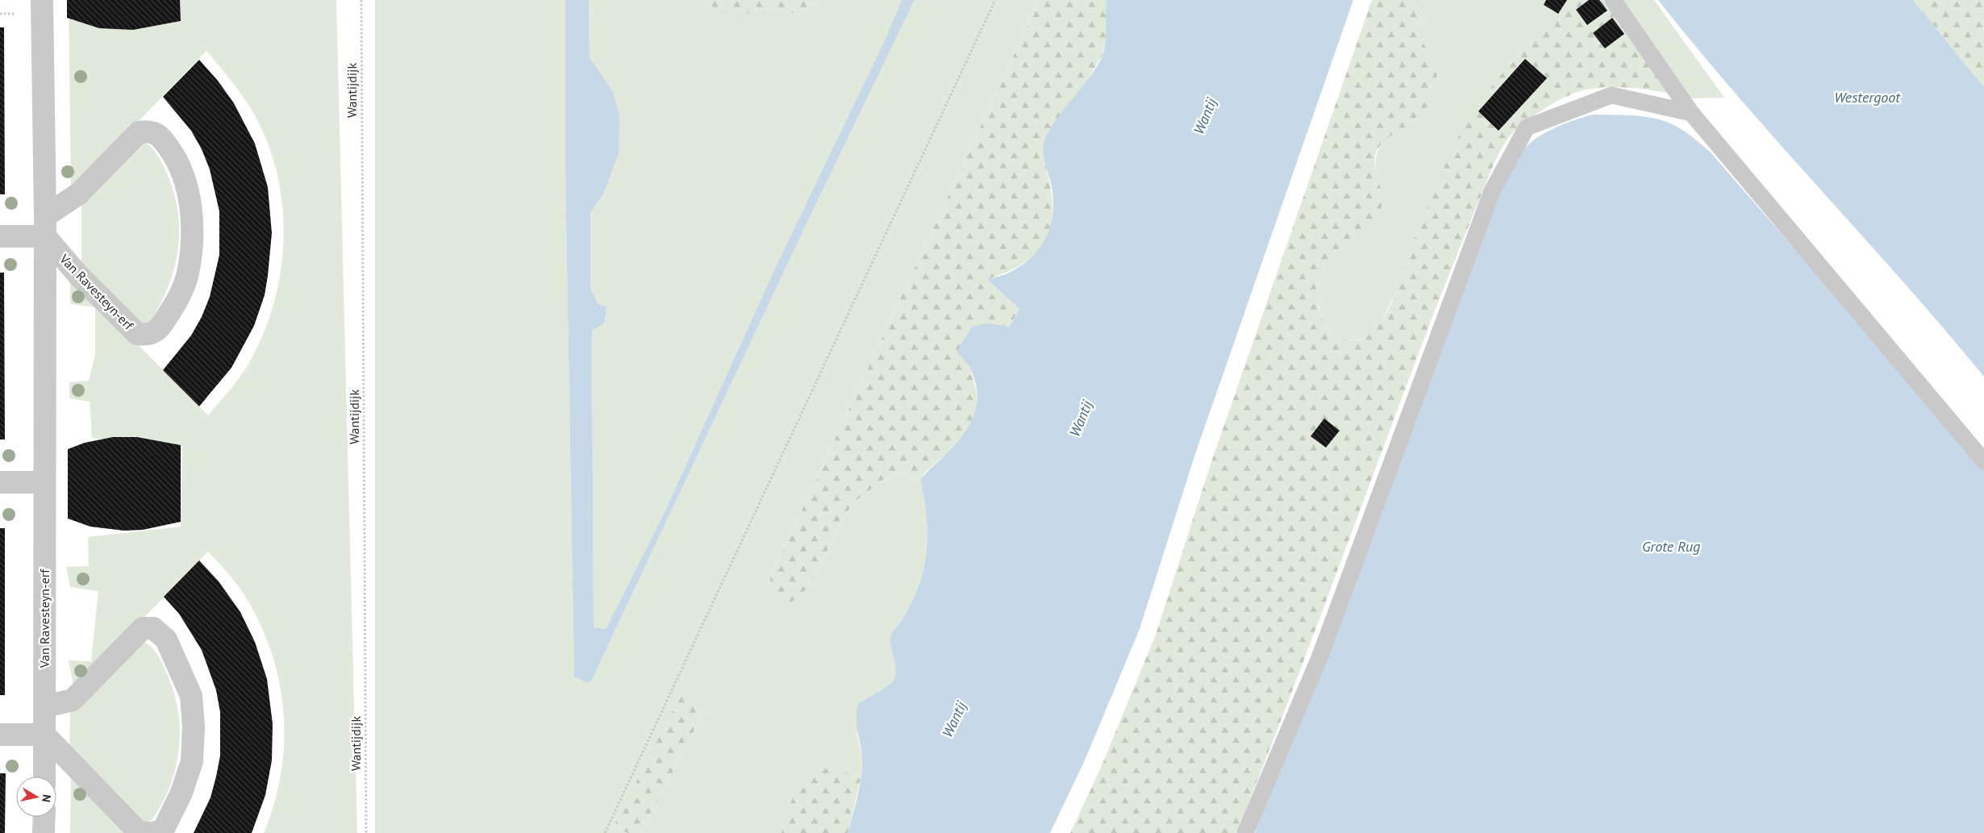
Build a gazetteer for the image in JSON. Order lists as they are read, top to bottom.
{
  "streets": {
    "street": ["Van Ravesteyn-erf"],
    "path": ["Wantijdijk"]
  },
  "water": ["Westergoot", "Wantij", "Grote Rug"],
  "north": "right"
}
